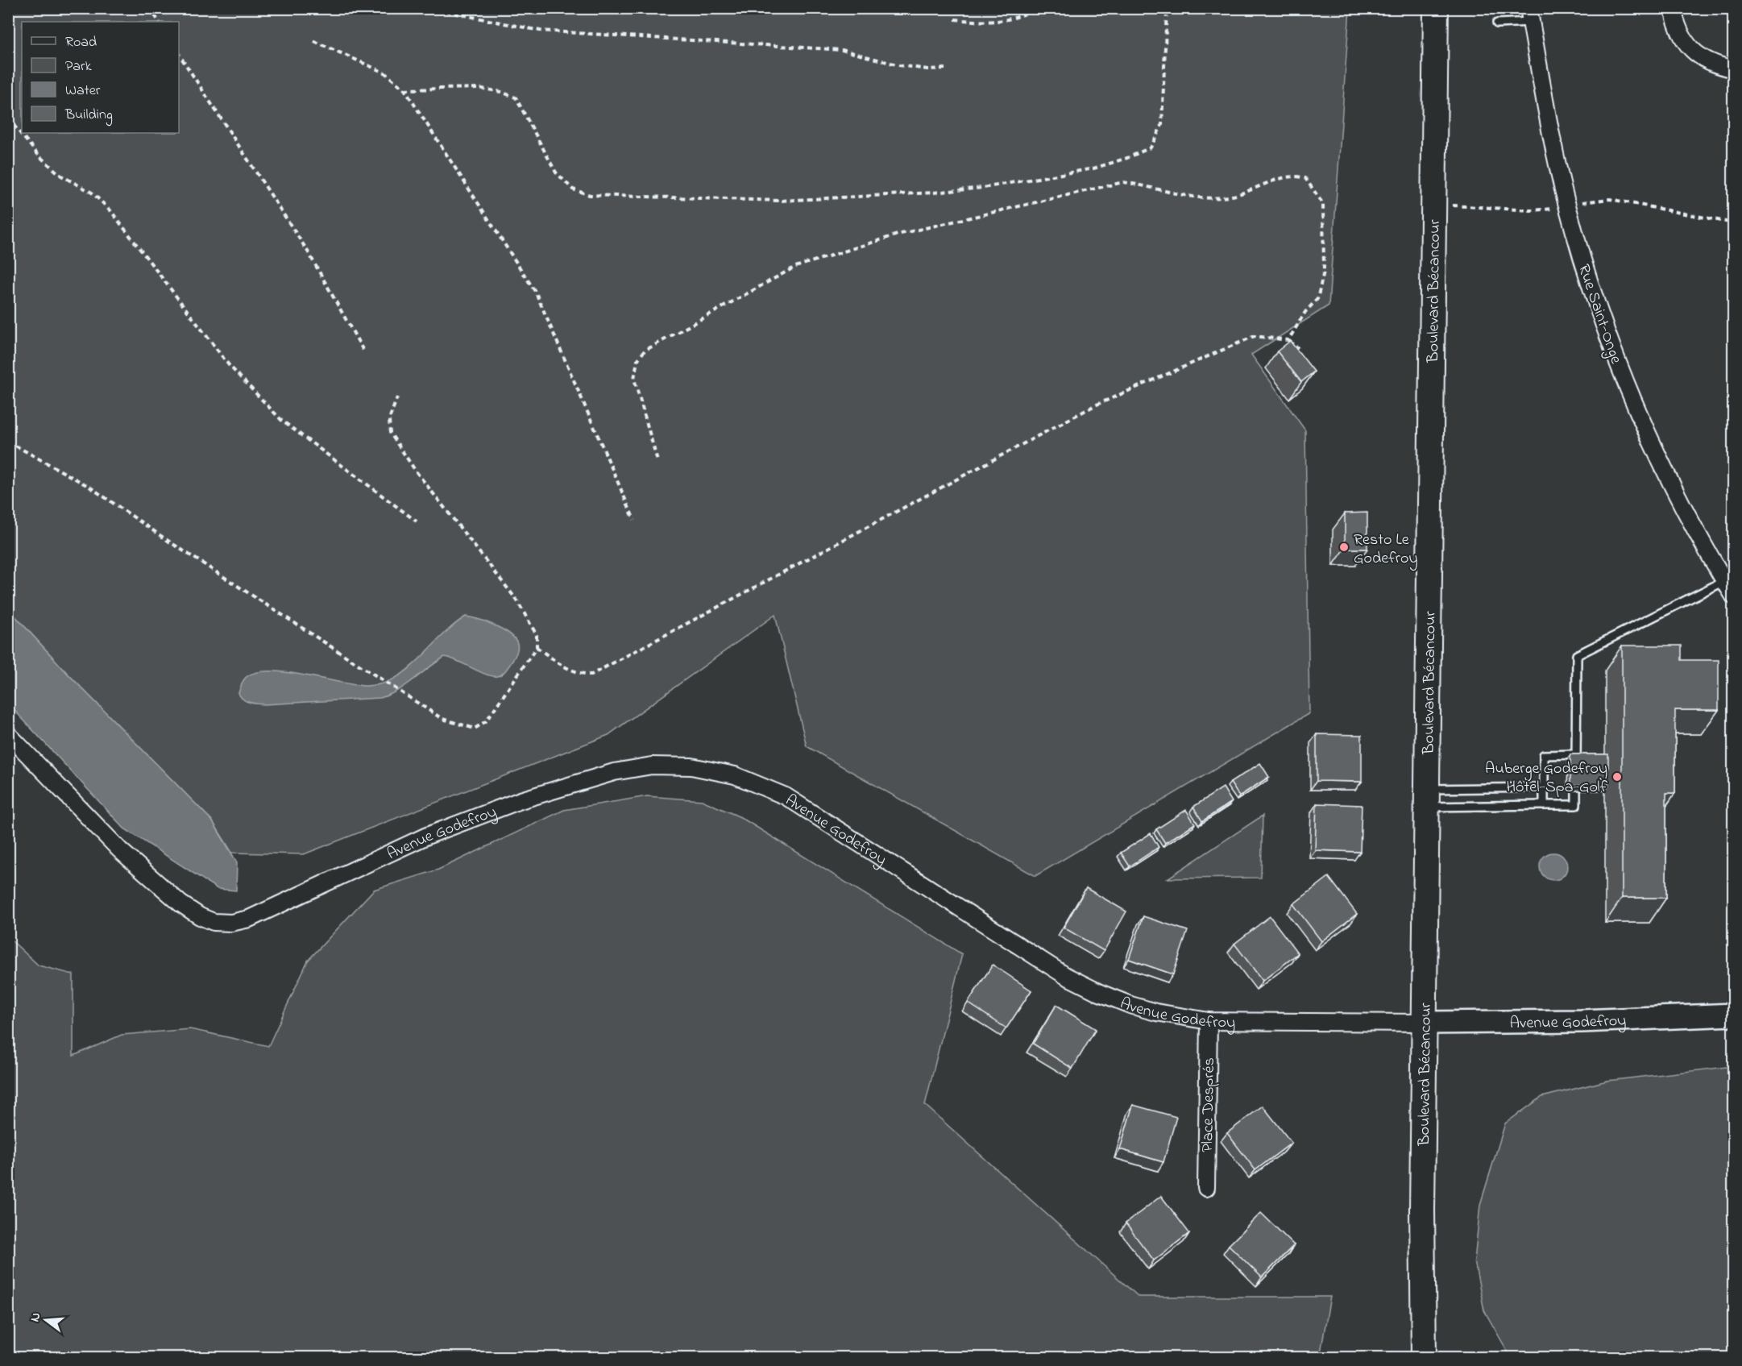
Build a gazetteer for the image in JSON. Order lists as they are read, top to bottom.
{
  "streets": {
    "main road": ["Boulevard Bécancour"],
    "street": ["Rue Saint-Onge", "Avenue Godefroy", "Place Després"]
  },
  "crossings": [
    ["Boulevard Bécancour", "Avenue Godefroy"],
    ["Avenue Godefroy", "Place Després"]
  ],
  "places": ["Resto Le Godefroy", "Auberge Godefroy Hôtel-Spa-Golf"],
  "legend": [
    "Road",
    "Park",
    "Water",
    "Building"
  ],
  "north": "left"
}
